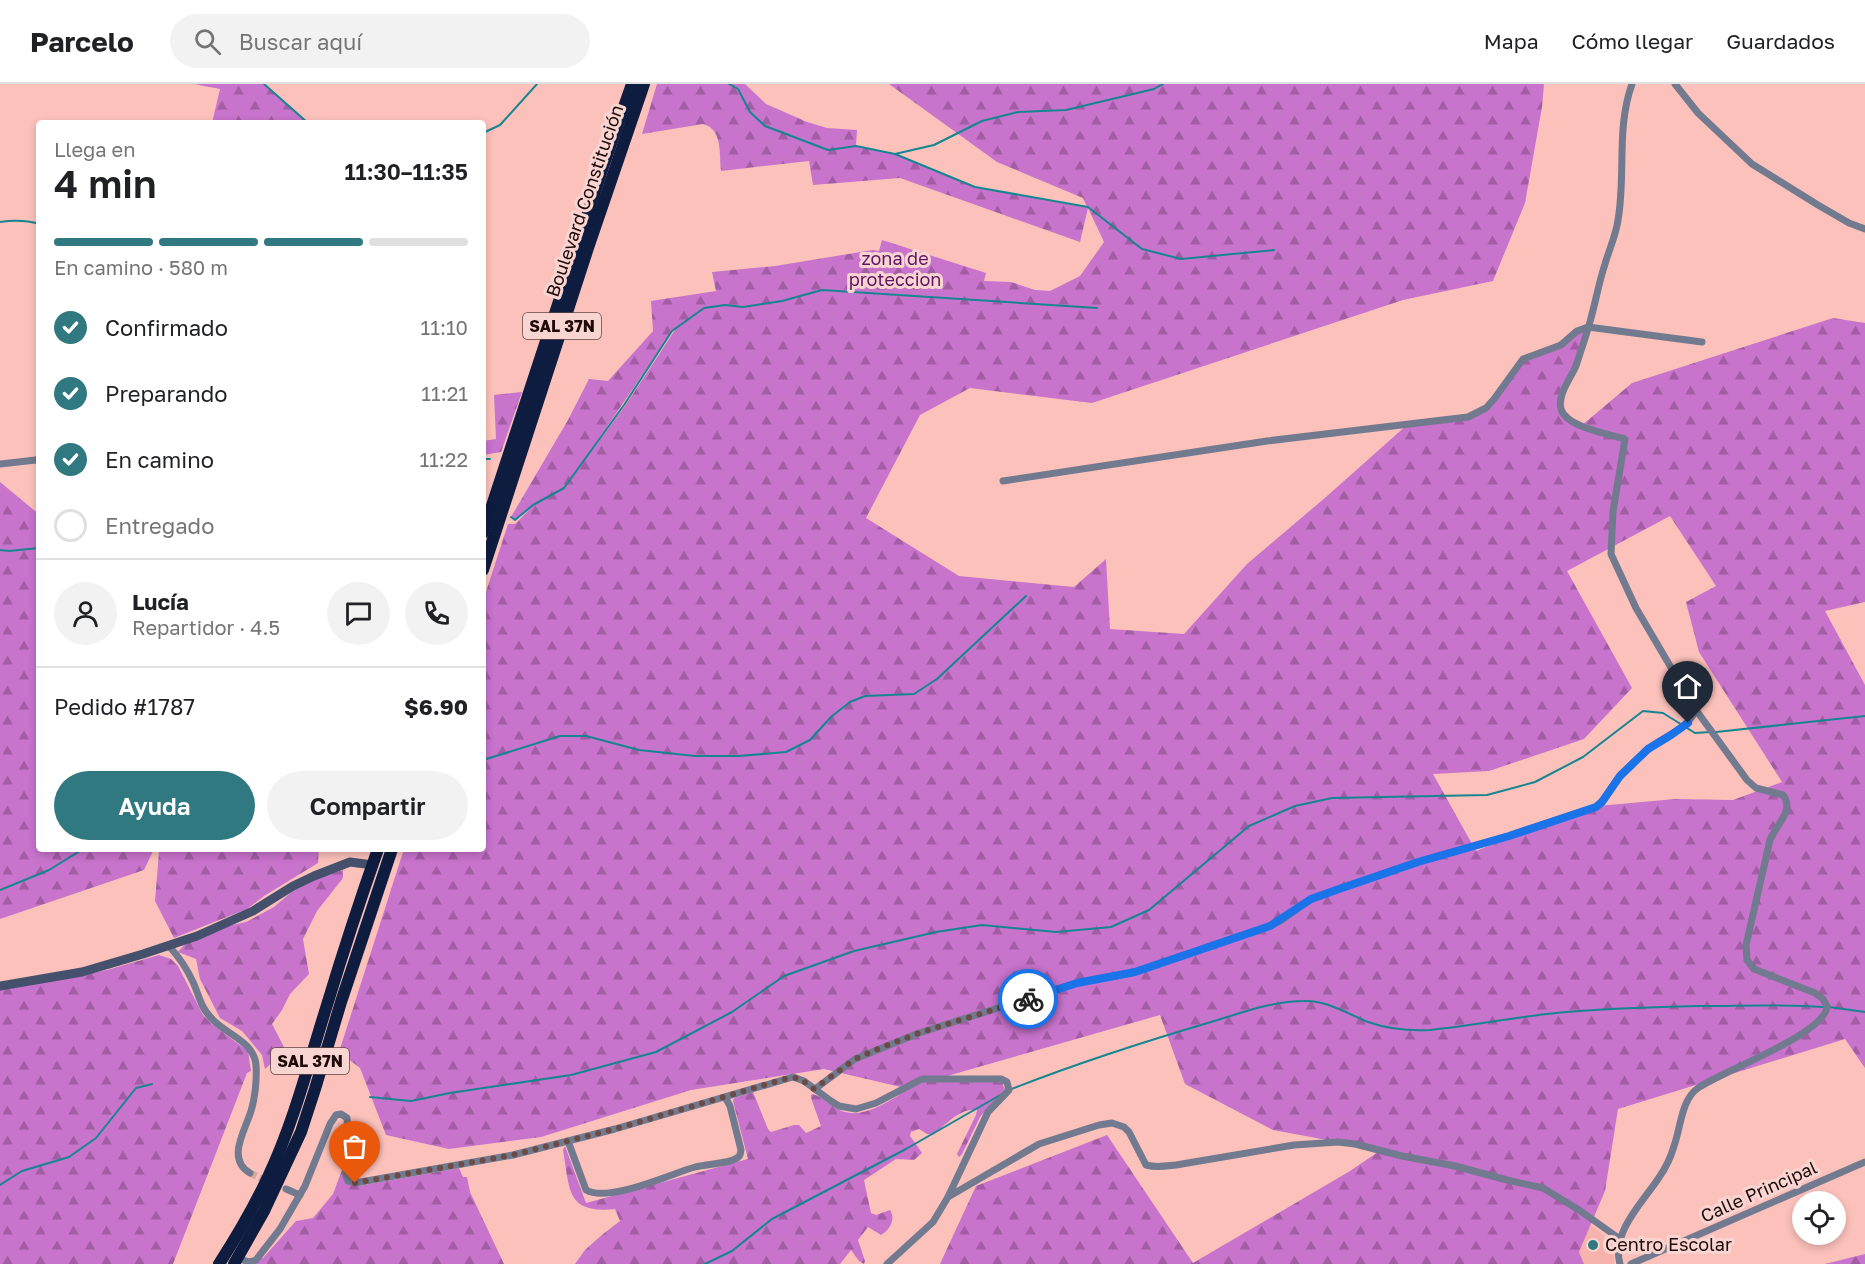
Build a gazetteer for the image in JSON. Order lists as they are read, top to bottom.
{
  "streets": {
    "highway": ["Boulevard Constitución", "SAL 37N"],
    "street": ["Calle Principal"]
  },
  "parks": ["zona de proteccion"],
  "places": ["Centro Escolar"],
  "page": {
    "header": "Parcelo",
    "search": "Buscar aquí",
    "nav": ["Mapa", "Cómo llegar", "Guardados"],
    "heading": ["4 min", "Llega en", "11:30–11:35"],
    "panel": [
      "Lucía",
      "Repartidor · 4.5",
      "Pedido #1787",
      "$6.90"
    ],
    "bar": "En camino · 580 m",
    "list": [
      ["Confirmado", "11:10"],
      ["Preparando", "11:21"],
      ["En camino", "11:22"],
      "Entregado"
    ],
    "buttons": ["Ayuda", "Compartir"]
  }
}
